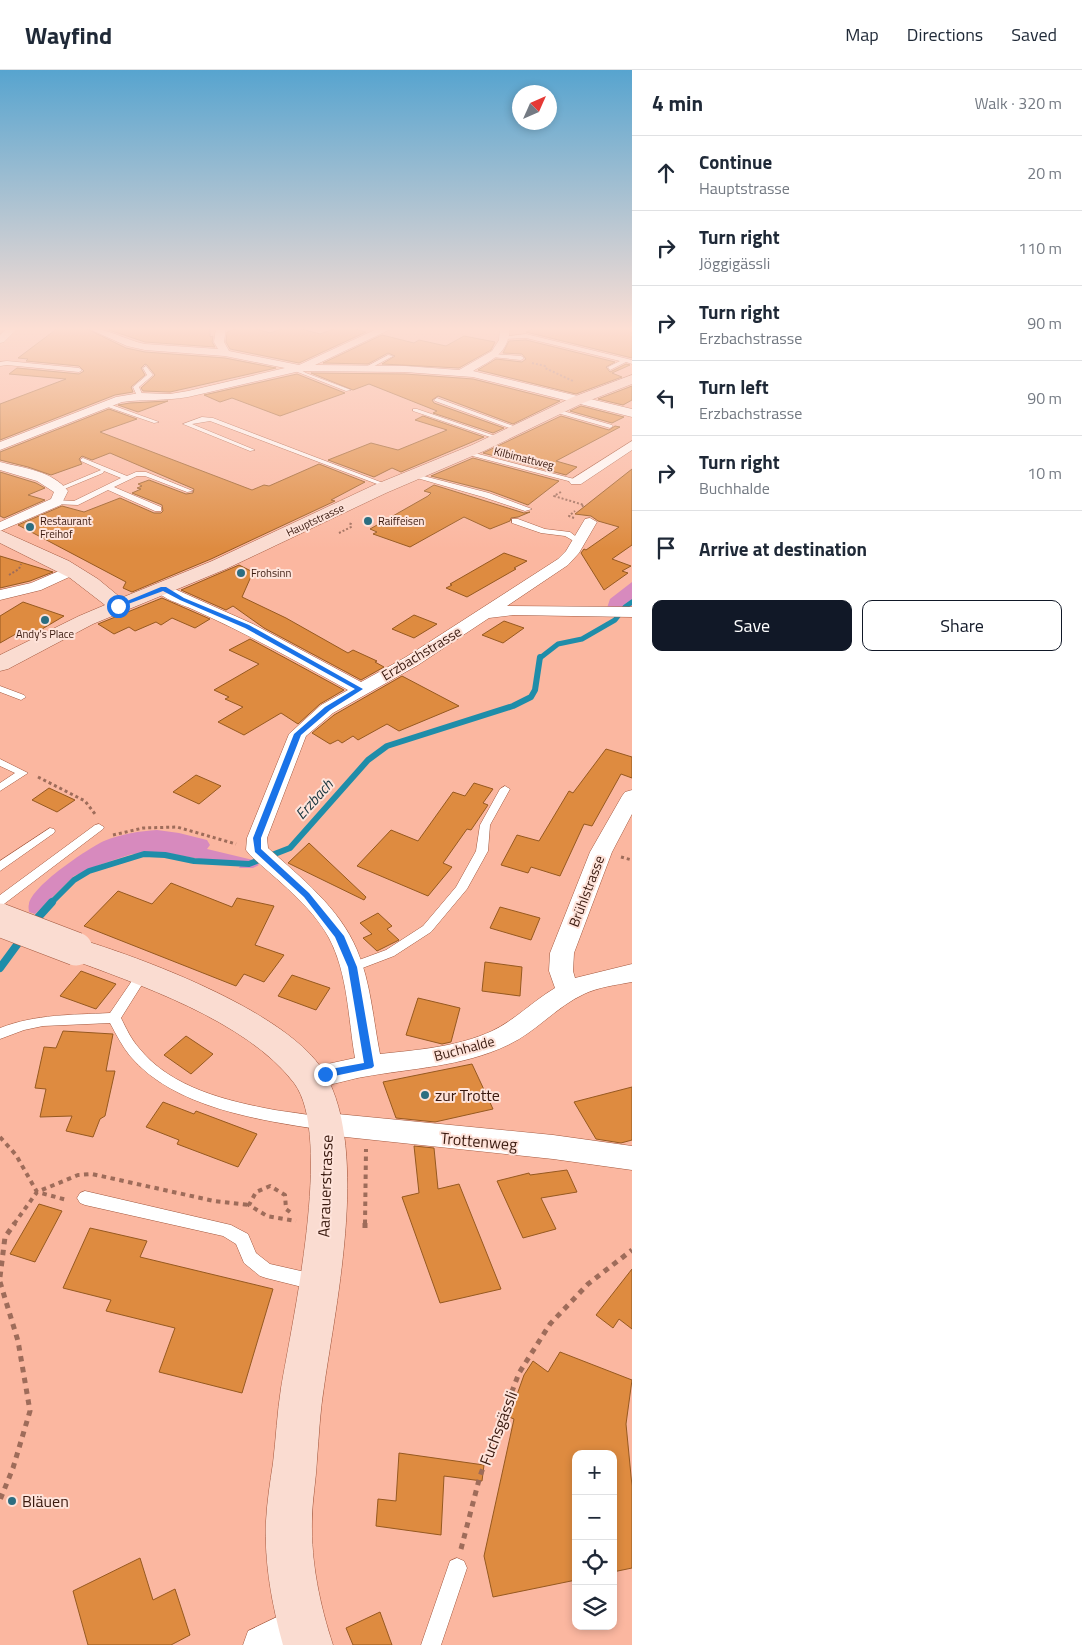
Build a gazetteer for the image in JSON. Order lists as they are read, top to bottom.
{
  "streets": {
    "main road": ["Hauptstrasse", "Aarauerstrasse"],
    "street": [
      "Erzbachstrasse",
      "Brühlstrasse",
      "Buchhalde",
      "Trottenweg"
    ],
    "lane": ["Kilbimattweg"],
    "path": ["Fuchsgässli"]
  },
  "crossings": [
    ["Kilbimattweg", "Hauptstrasse"],
    ["Brühlstrasse", "Buchhalde"],
    ["Buchhalde", "Aarauerstrasse"],
    ["Trottenweg", "Aarauerstrasse"]
  ],
  "water": ["Erzbach"],
  "places": [
    "Raiffeisen",
    "Restaurant Freihof",
    "Frohsinn",
    "Andy's Place",
    "zur Trotte",
    "Bläuen"
  ],
  "north": "top right",
  "page": {
    "header": "Wayfind",
    "nav": ["Map", "Directions", "Saved"],
    "heading": ["4 min", "Walk · 320 m"],
    "list": [
      ["Continue", "Hauptstrasse", "20 m"],
      ["Turn right", "Jöggigässli", "110 m"],
      ["Turn right", "Erzbachstrasse", "90 m"],
      ["Turn left", "Erzbachstrasse", "90 m"],
      ["Turn right", "Buchhalde", "10 m"],
      "Arrive at destination"
    ],
    "buttons": ["Save", "Share"],
    "map_buttons": ["+", "−"]
  }
}
